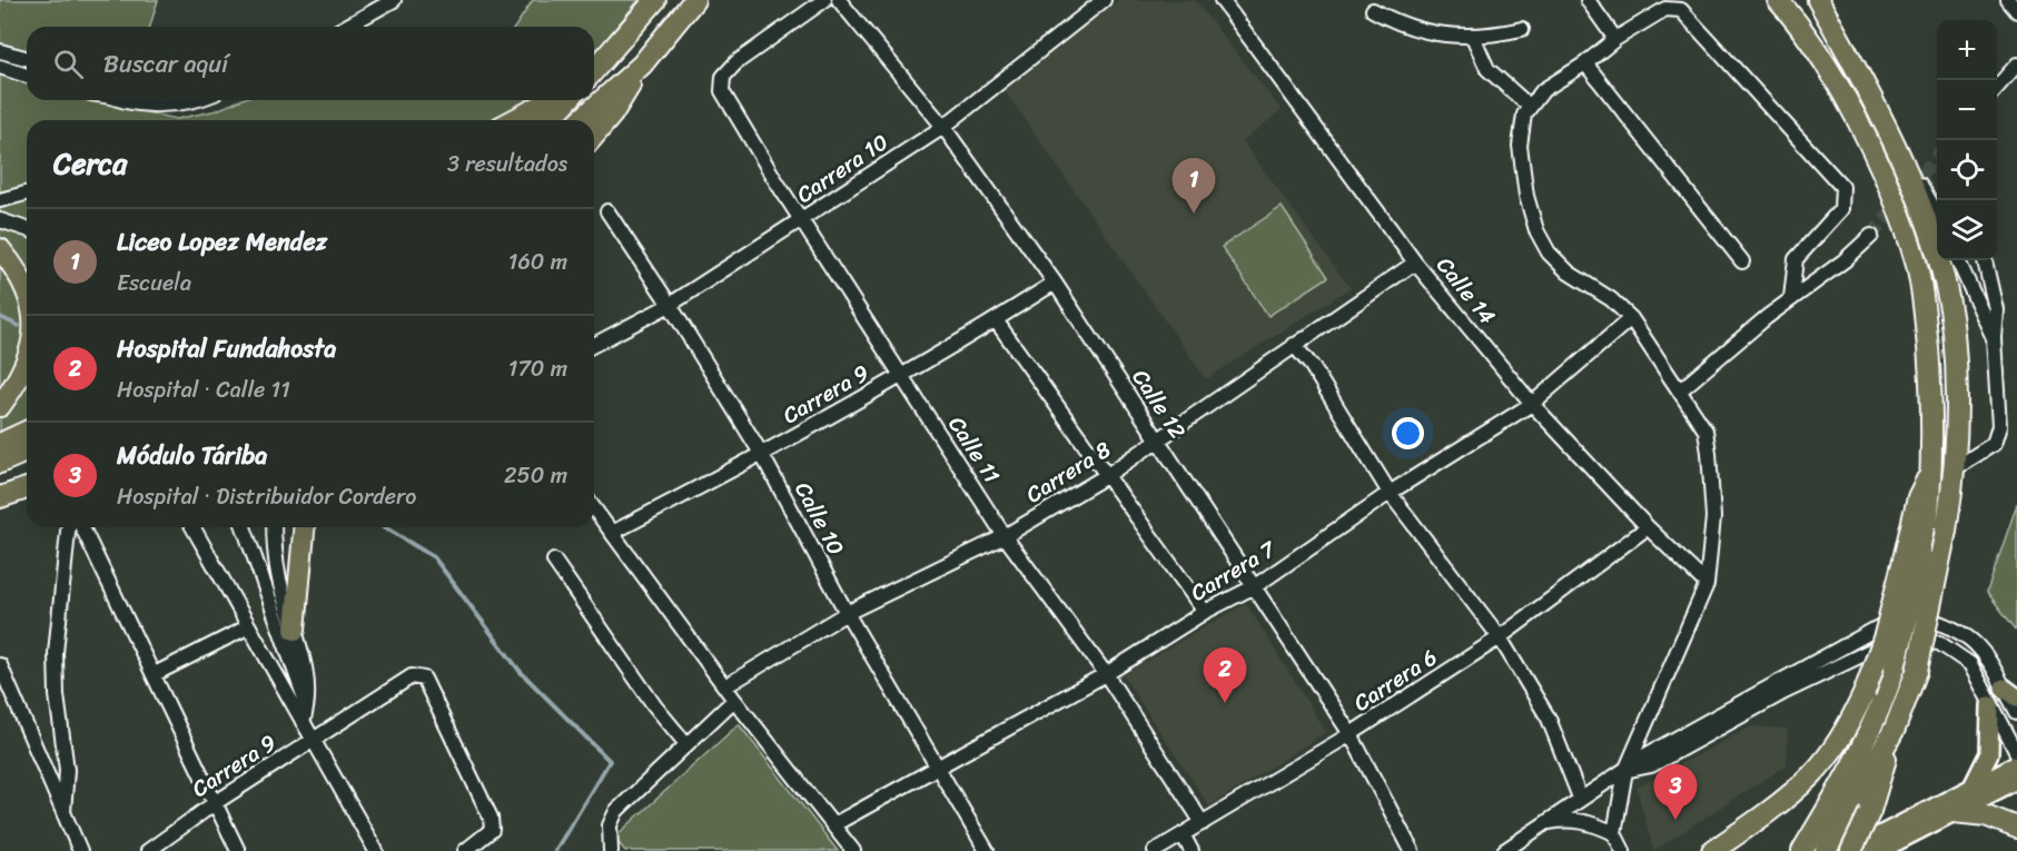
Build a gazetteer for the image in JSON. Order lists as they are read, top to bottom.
{
  "streets": {
    "street": [
      "Carrera 10",
      "Calle 14",
      "Carrera 9",
      "Calle 12",
      "Calle 11",
      "Carrera 8",
      "Calle 10",
      "Carrera 7",
      "Carrera 6"
    ]
  },
  "crossings": [
    ["Carrera 10", "Calle 12"],
    ["Carrera 10", "Calle 11"],
    ["Carrera 10", "Calle 10"],
    ["Calle 14", "Carrera 8"],
    ["Calle 14", "Carrera 7"],
    ["Calle 14", "Carrera 6"],
    ["Carrera 9", "Calle 12"],
    ["Carrera 9", "Calle 11"],
    ["Carrera 9", "Calle 10"],
    ["Calle 12", "Carrera 8"],
    ["Calle 12", "Carrera 7"],
    ["Calle 12", "Carrera 6"],
    ["Calle 11", "Carrera 8"],
    ["Calle 11", "Carrera 7"],
    ["Calle 11", "Carrera 6"],
    ["Carrera 8", "Calle 10"],
    ["Calle 10", "Carrera 7"]
  ],
  "page": {
    "map_buttons": ["+", "−"],
    "search": "Buscar aquí",
    "heading": ["Cerca", "3 resultados"],
    "pins": ["1", "2", "3"],
    "list": [
      {
        "mark": "1",
        "name": "Liceo Lopez Mendez",
        "note": "Escuela",
        "value": "160 m"
      },
      {
        "mark": "2",
        "name": "Hospital Fundahosta",
        "note": "Hospital · Calle 11",
        "value": "170 m"
      },
      {
        "mark": "3",
        "name": "Módulo Táriba",
        "note": "Hospital · Distribuidor Cordero",
        "value": "250 m"
      }
    ]
  }
}
